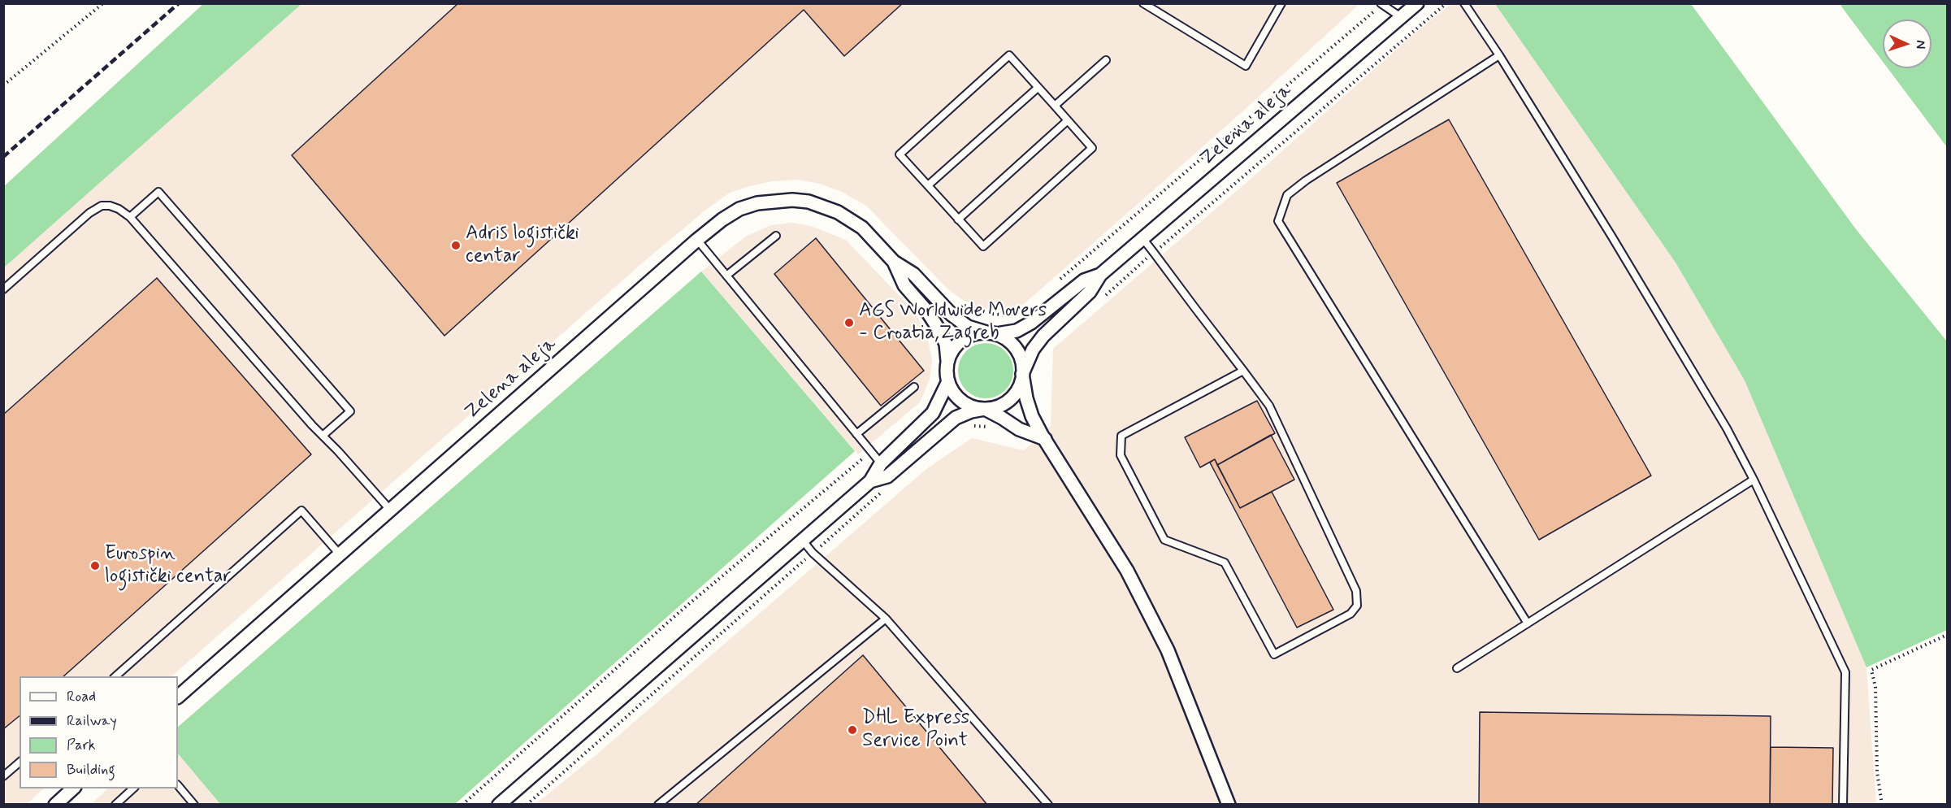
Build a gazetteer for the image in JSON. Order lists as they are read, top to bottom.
{
  "streets": {
    "street": ["Zelena aleja"]
  },
  "places": [
    "Adris logistički centar",
    "AGS Worldwide Movers - Croatia,Zagreb",
    "Eurospin logistički centar",
    "DHL Express Service Point"
  ],
  "legend": [
    "Road",
    "Railway",
    "Park",
    "Building"
  ],
  "north": "right"
}
